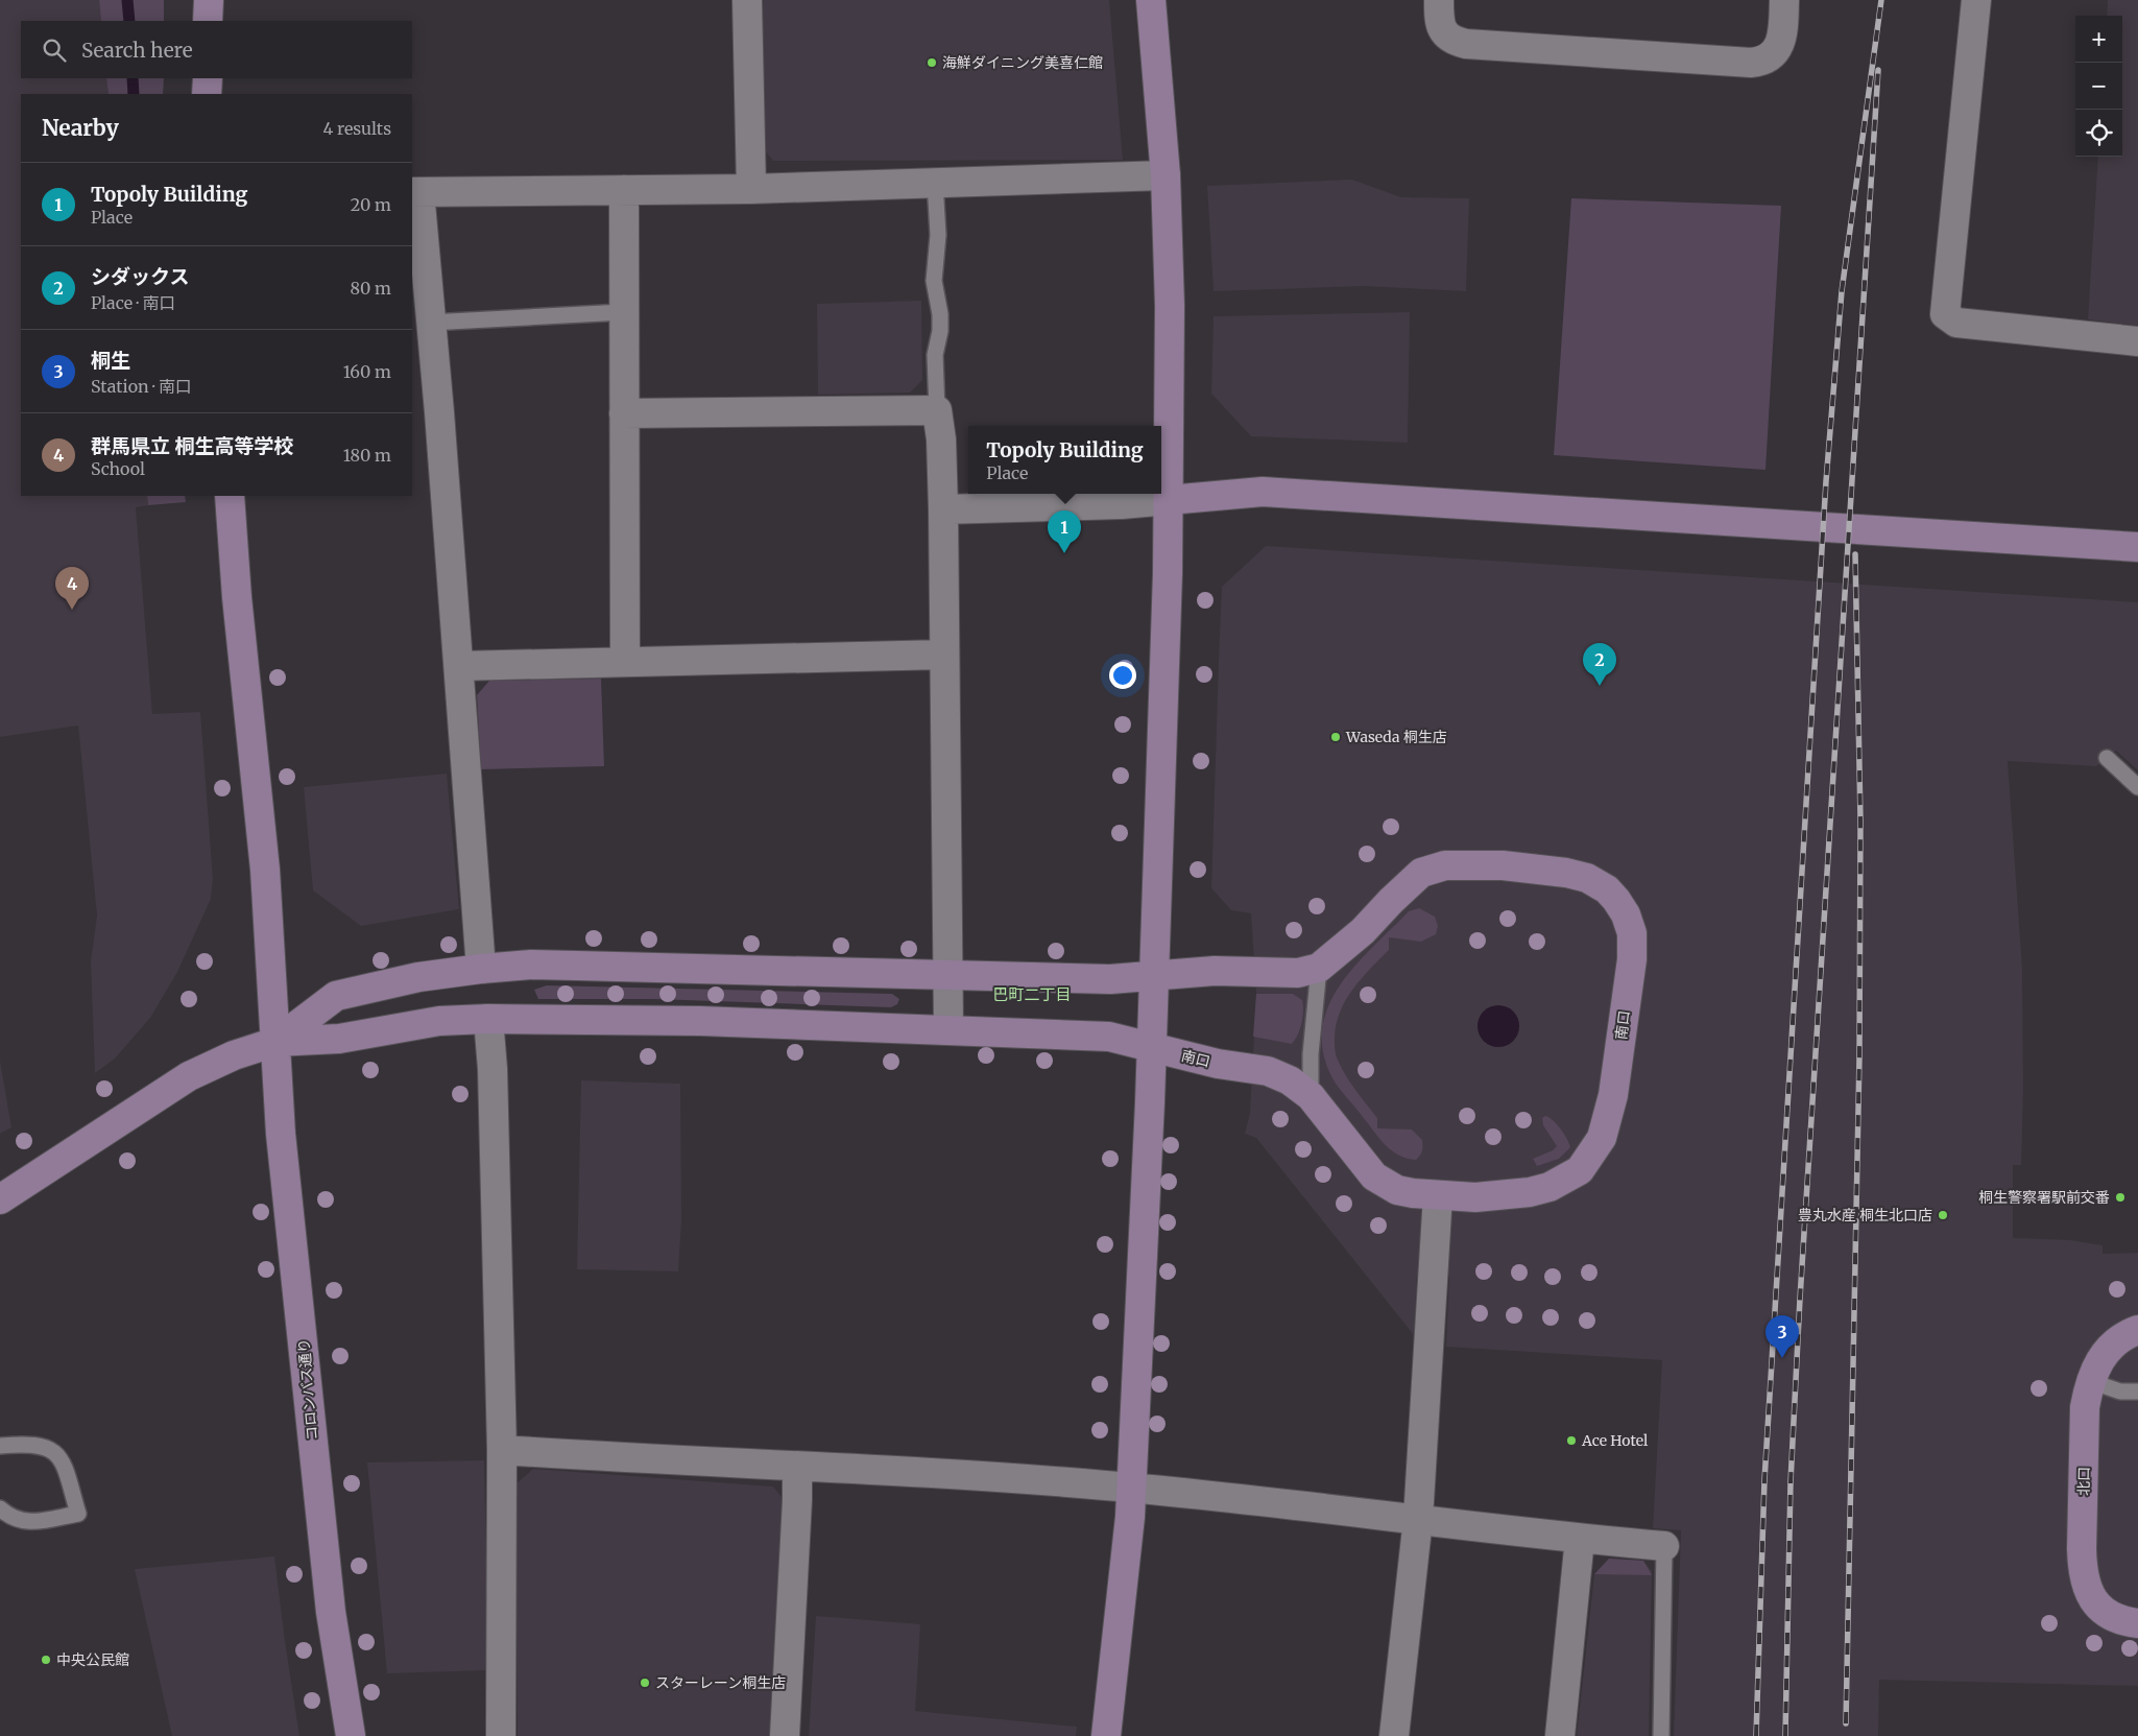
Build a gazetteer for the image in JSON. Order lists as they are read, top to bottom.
{
  "streets": {
    "street": ["南口", "コロンバス通り", "北口"]
  },
  "crossings": [
    ["南口", "コロンバス通り"]
  ],
  "districts": ["巴町二丁目"],
  "places": [
    "海鮮ダイニング美喜仁館",
    "Waseda 桐生店",
    "桐生警察署駅前交番",
    "豊丸水産 桐生北口店",
    "Ace Hotel",
    "中央公民館",
    "スターレーン桐生店"
  ],
  "page": {
    "map_buttons": ["+", "−"],
    "search": "Search here",
    "heading": ["Nearby", "4 results"],
    "list": [
      {
        "mark": "1",
        "name": "Topoly Building",
        "note": "Place",
        "value": "20 m"
      },
      {
        "mark": "2",
        "name": "シダックス",
        "note": "Place · 南口",
        "value": "80 m"
      },
      {
        "mark": "3",
        "name": "桐生",
        "note": "Station · 南口",
        "value": "160 m"
      },
      {
        "mark": "4",
        "name": "群馬県立 桐生高等学校",
        "note": "School",
        "value": "180 m"
      }
    ],
    "popup": ["Topoly Building", "Place"],
    "pins": [
      "1",
      "4",
      "2",
      "3"
    ]
  }
}
